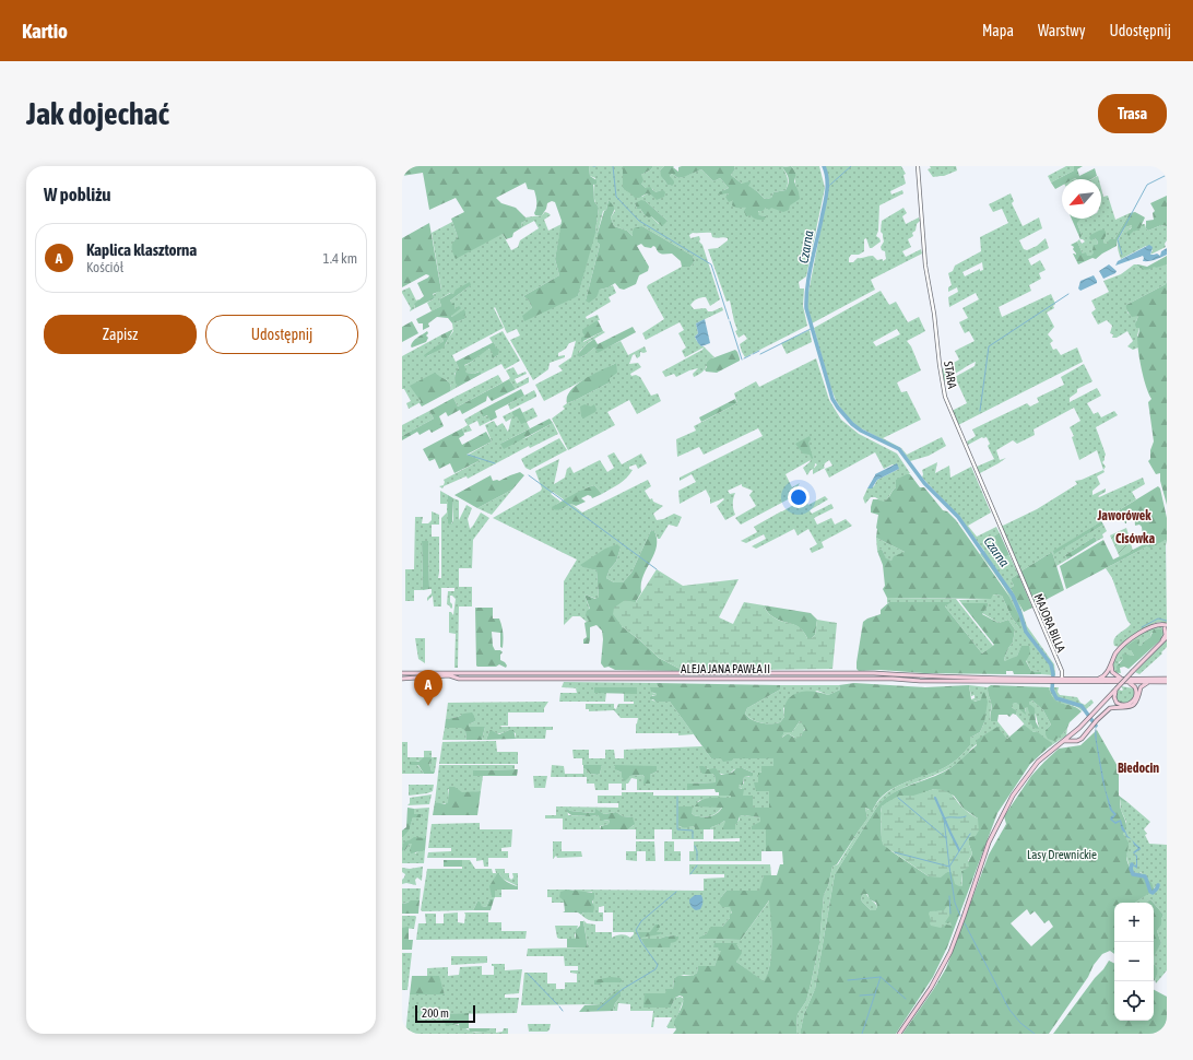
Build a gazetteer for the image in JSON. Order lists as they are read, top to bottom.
{
  "streets": {
    "main road": ["ALEJA JANA PAWŁA II"],
    "street": ["STARA", "MAJORA BILLA"]
  },
  "crossings": [
    ["STARA", "MAJORA BILLA"]
  ],
  "districts": ["Jaworówek", "Cisówka", "Biedocin"],
  "water": ["Czarna"],
  "parks": ["Lasy Drewnickie"],
  "scale_bar": "200 m",
  "north": "bottom left",
  "page": {
    "header": "Kartio",
    "nav": ["Mapa", "Warstwy", "Udostępnij"],
    "buttons": [
      "Trasa",
      ["Zapisz", "Udostępnij"]
    ],
    "title": "Jak dojechać",
    "heading": "W pobliżu",
    "list": [
      {
        "mark": "A",
        "name": "Kaplica klasztorna",
        "note": "Kościół",
        "value": "1.4 km"
      }
    ],
    "pins": "A",
    "map_buttons": ["+", "−"],
    "scale": "200 m"
  }
}
